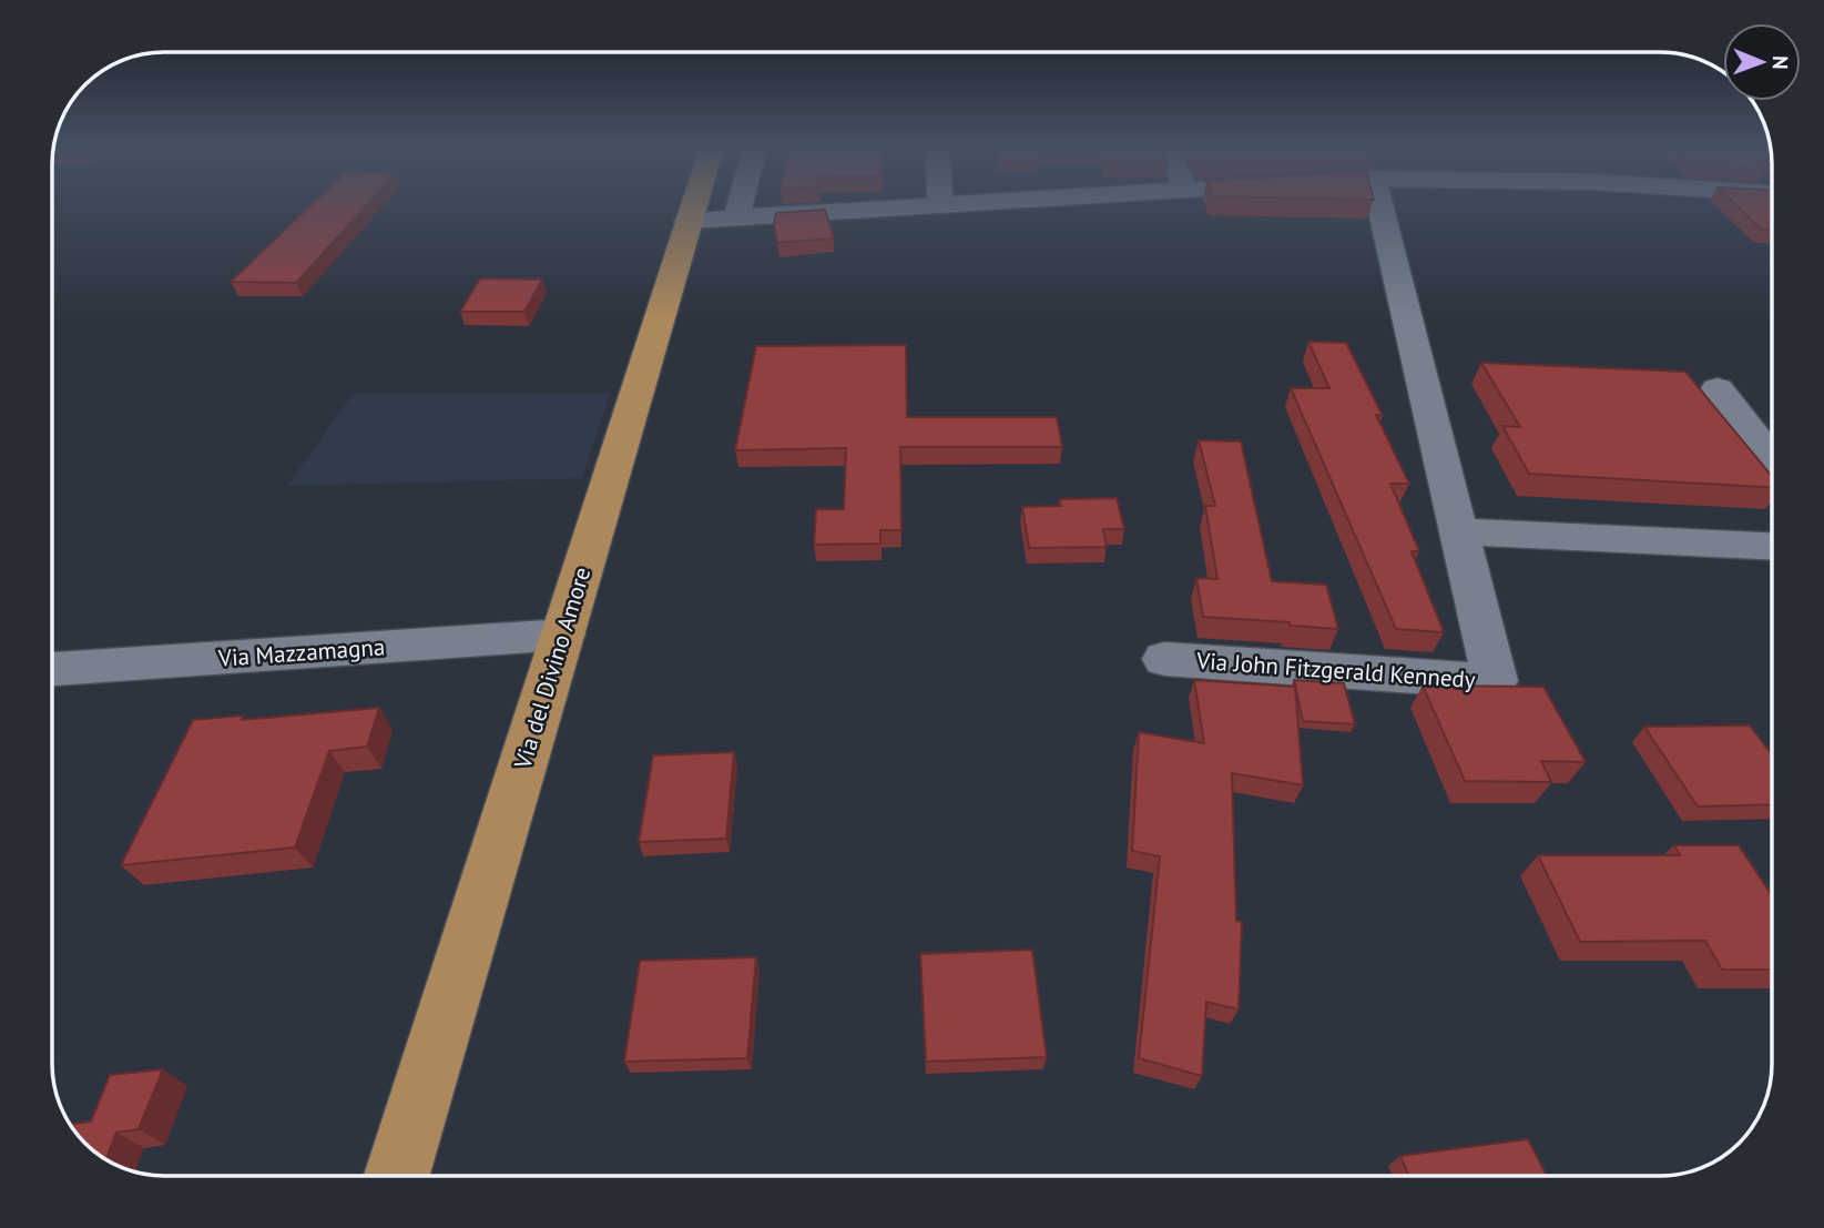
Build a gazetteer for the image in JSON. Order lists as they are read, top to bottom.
{
  "streets": {
    "main road": ["Via del Divino Amore"],
    "street": ["Via Mazzamagna", "Via John Fitzgerald Kennedy"]
  },
  "crossings": [
    ["Via Mazzamagna", "Via del Divino Amore"]
  ],
  "north": "right"
}
